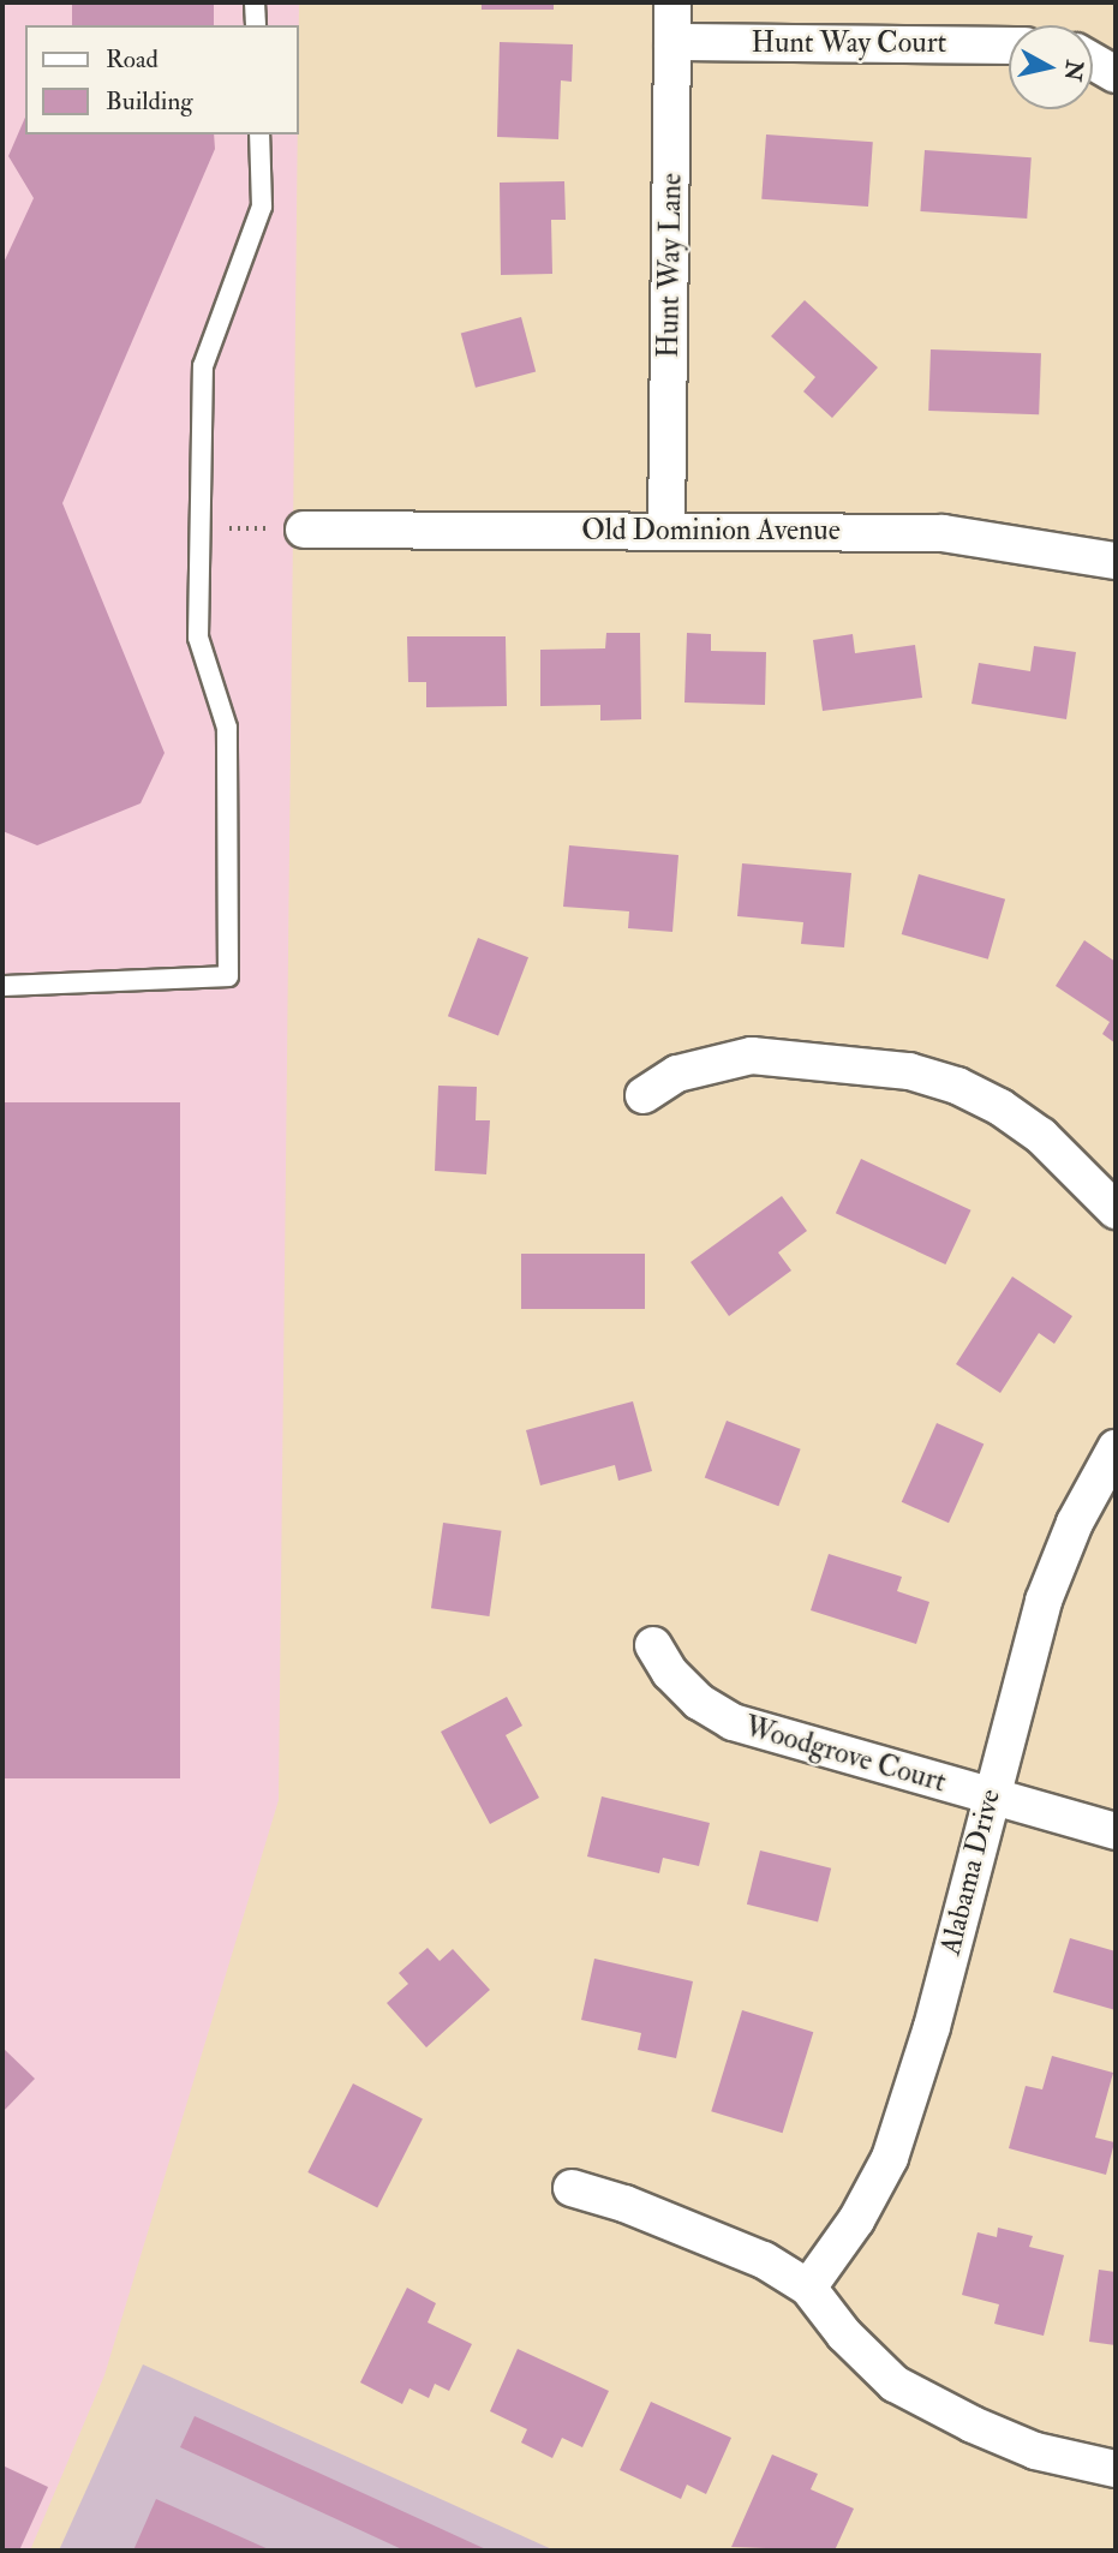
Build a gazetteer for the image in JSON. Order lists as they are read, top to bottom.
{
  "streets": {
    "street": [
      "Hunt Way Court",
      "Hunt Way Lane",
      "Old Dominion Avenue",
      "Woodgrove Court",
      "Alabama Drive"
    ]
  },
  "crossings": [
    ["Hunt Way Court", "Hunt Way Lane"],
    ["Hunt Way Lane", "Old Dominion Avenue"],
    ["Woodgrove Court", "Alabama Drive"]
  ],
  "legend": ["Road", "Building"],
  "north": "right"
}
